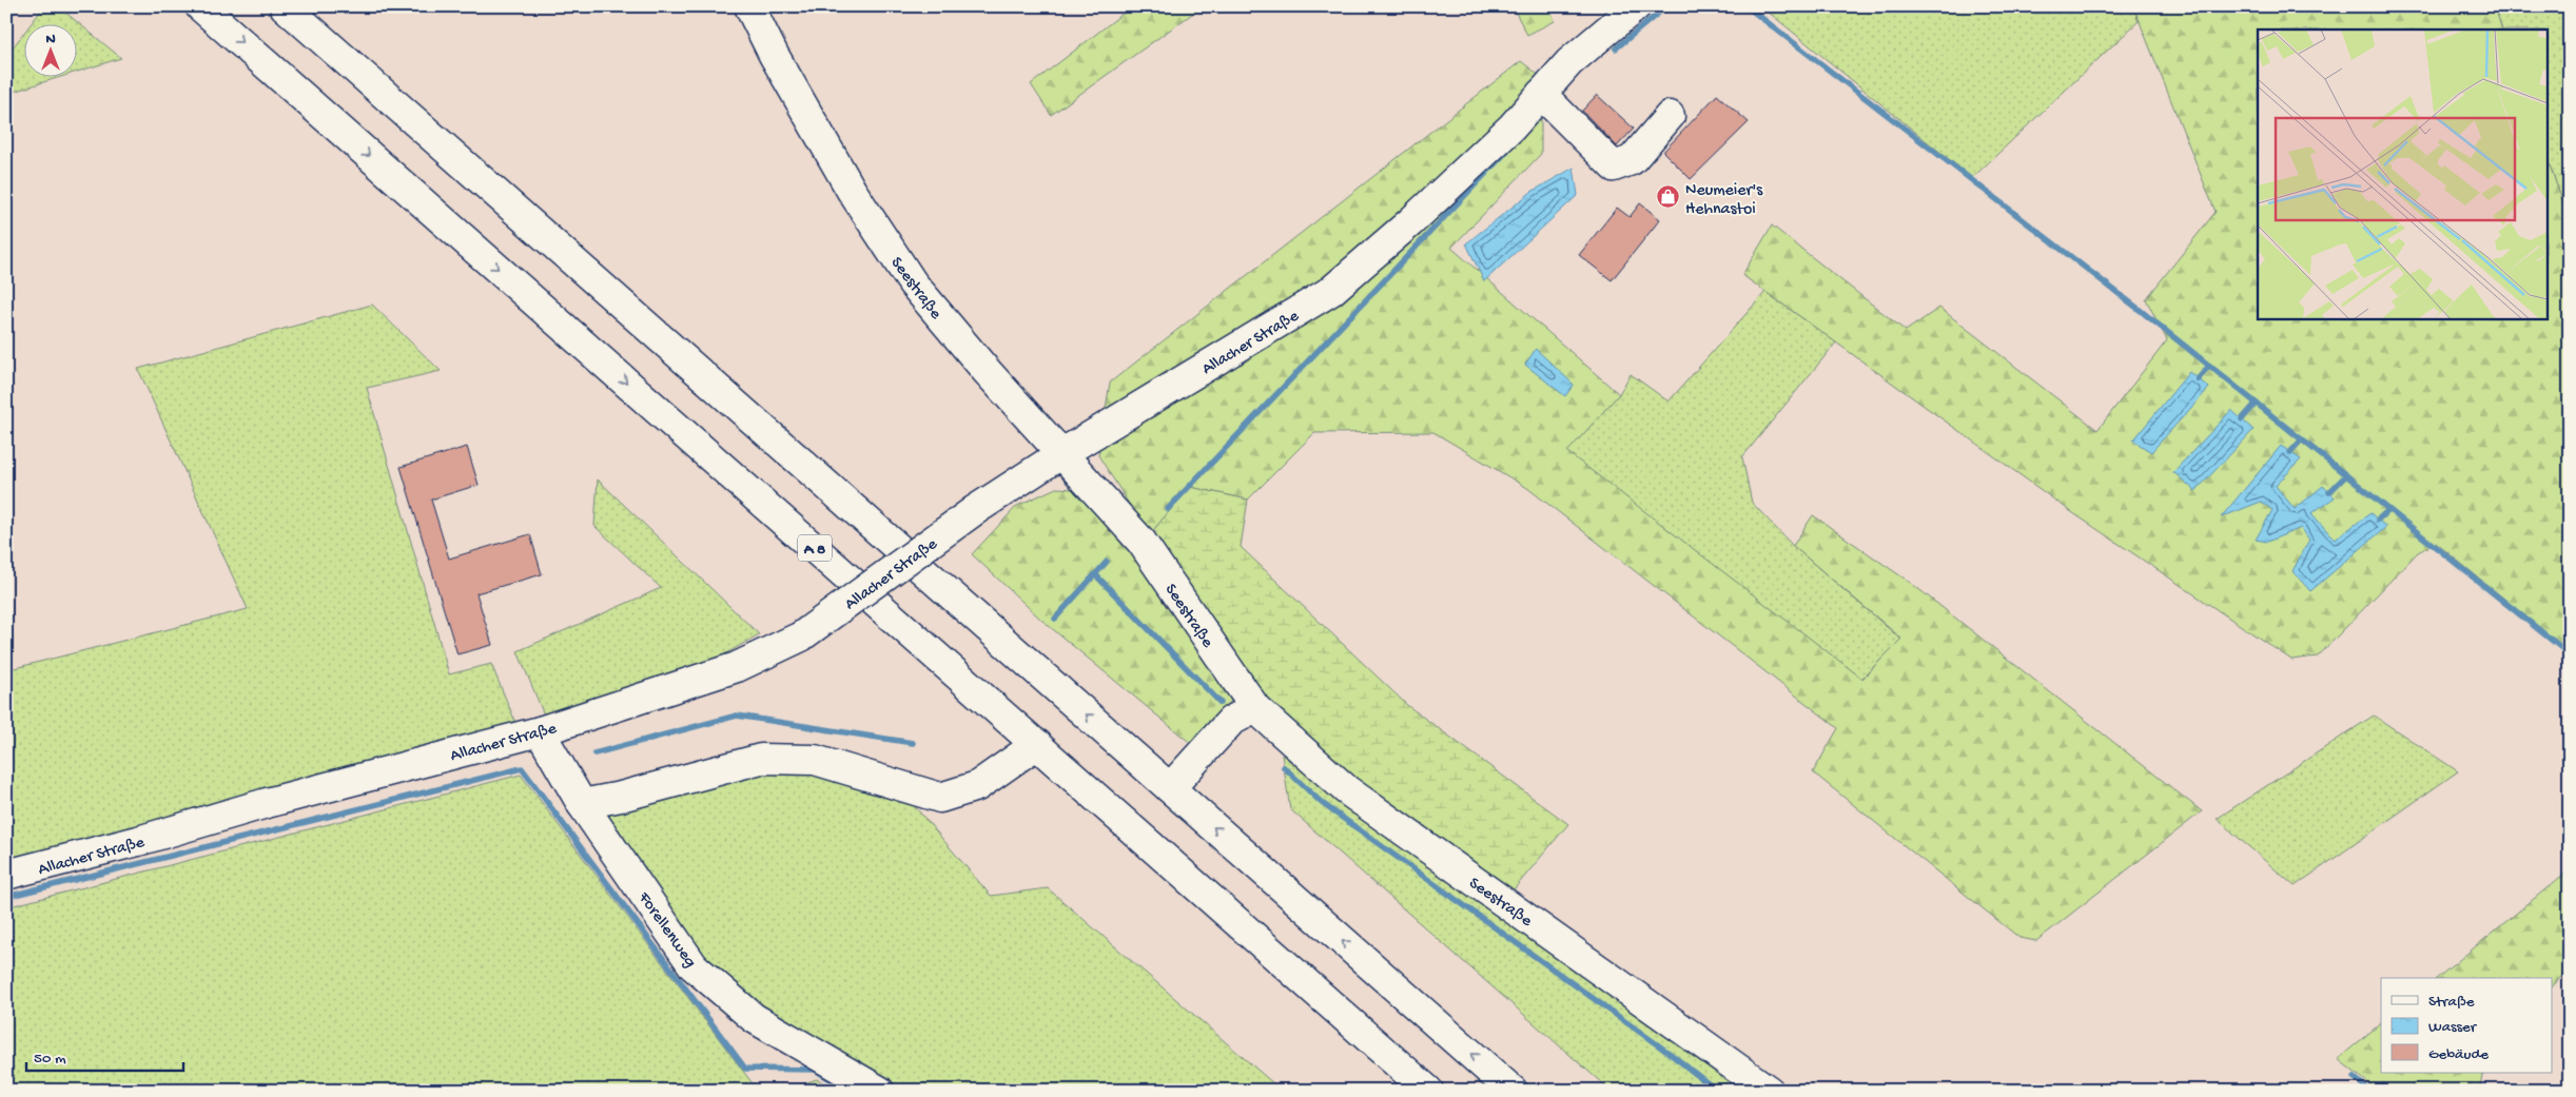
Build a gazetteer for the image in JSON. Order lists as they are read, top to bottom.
{
  "streets": {
    "main road": [
      "Seestraße",
      "Allacher Straße",
      "A 8",
      "Forellenweg"
    ]
  },
  "crossings": [
    ["Seestraße", "Allacher Straße"],
    ["Allacher Straße", "Forellenweg"]
  ],
  "places": {
    "shop": ["Neumeier's Hehnastoi"]
  },
  "legend": ["Straße", "Wasser", "Gebäude"],
  "scale_bar": "50 m",
  "north": "top"
}
